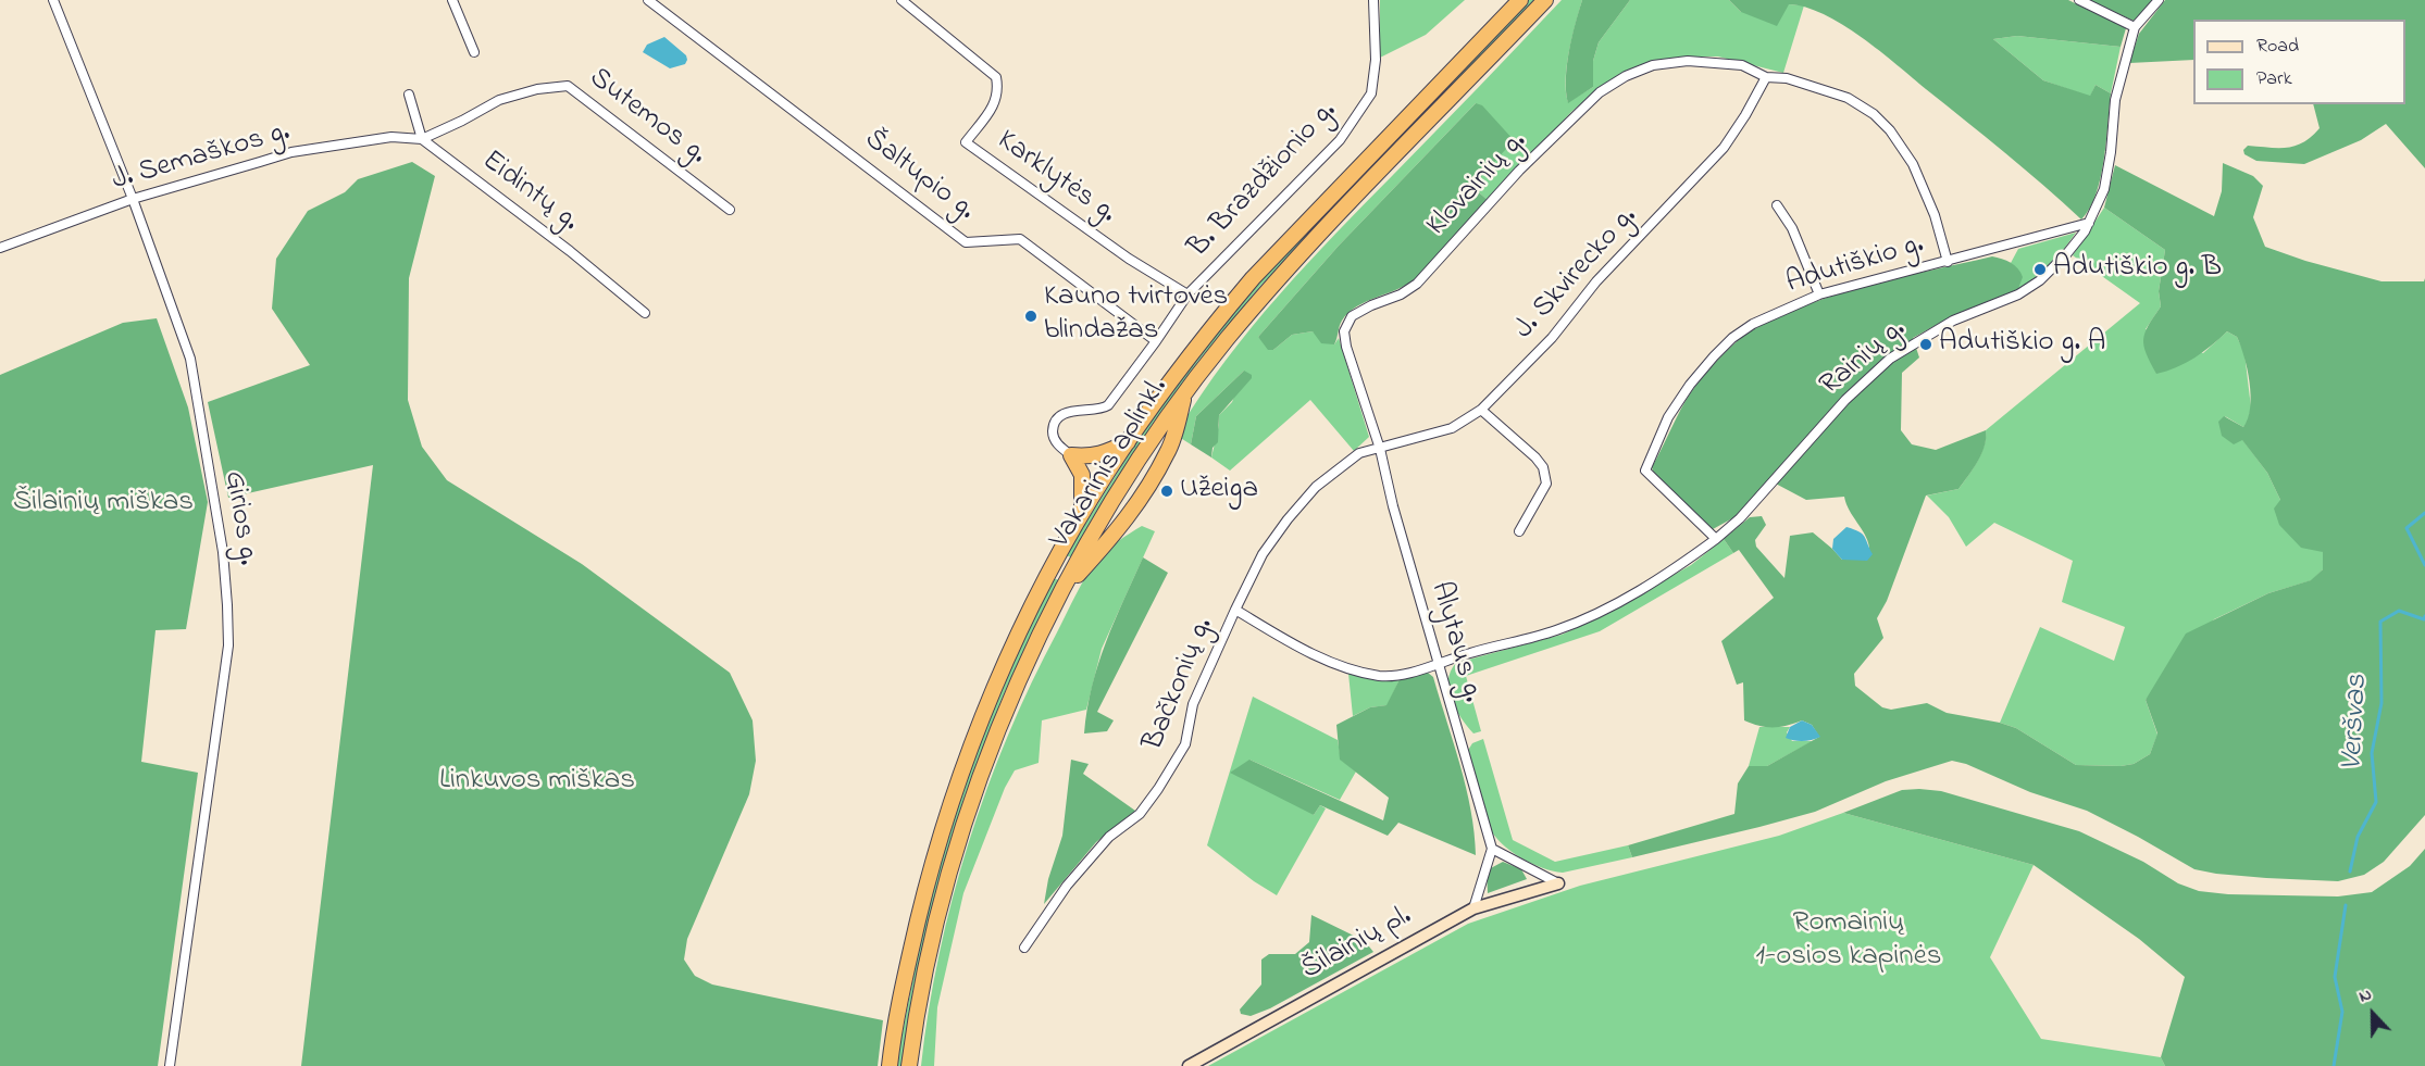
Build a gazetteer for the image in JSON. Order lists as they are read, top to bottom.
{
  "streets": {
    "highway": ["Vakarinis aplinkl."],
    "street": [
      "Sutemos g.",
      "J. Semaškos g.",
      "Šaltupio g.",
      "Karklytės g.",
      "B. Brazdžionio g.",
      "Klovainių g.",
      "Eidintų g.",
      "Adutiškio g.",
      "J. Skvirecko g.",
      "Rainių g.",
      "Girios g.",
      "Alytaus g.",
      "Bačkonių g.",
      "Šilainių pl."
    ]
  },
  "crossings": [
    ["Sutemos g.", "J. Semaškos g."],
    ["Sutemos g.", "Eidintų g."],
    ["J. Semaškos g.", "Eidintų g."],
    ["J. Semaškos g.", "Girios g."],
    ["Šaltupio g.", "B. Brazdžionio g."],
    ["Karklytės g.", "B. Brazdžionio g."],
    ["Klovainių g.", "J. Skvirecko g."],
    ["Klovainių g.", "Alytaus g."],
    ["Klovainių g.", "Bačkonių g."],
    ["Adutiškio g.", "Rainių g."],
    ["J. Skvirecko g.", "Alytaus g."],
    ["J. Skvirecko g.", "Bačkonių g."],
    ["Alytaus g.", "Bačkonių g."]
  ],
  "water": ["Veršvas"],
  "parks": ["Šilainių miškas", "Linkuvos miškas", "Romainių 1-osios kapinės"],
  "places": [
    "Adutiškio g. B",
    "Kauno tvirtovės blindažas",
    "Adutiškio g. A",
    "Užeiga"
  ],
  "legend": ["Road", "Park"],
  "north": "top"
}
